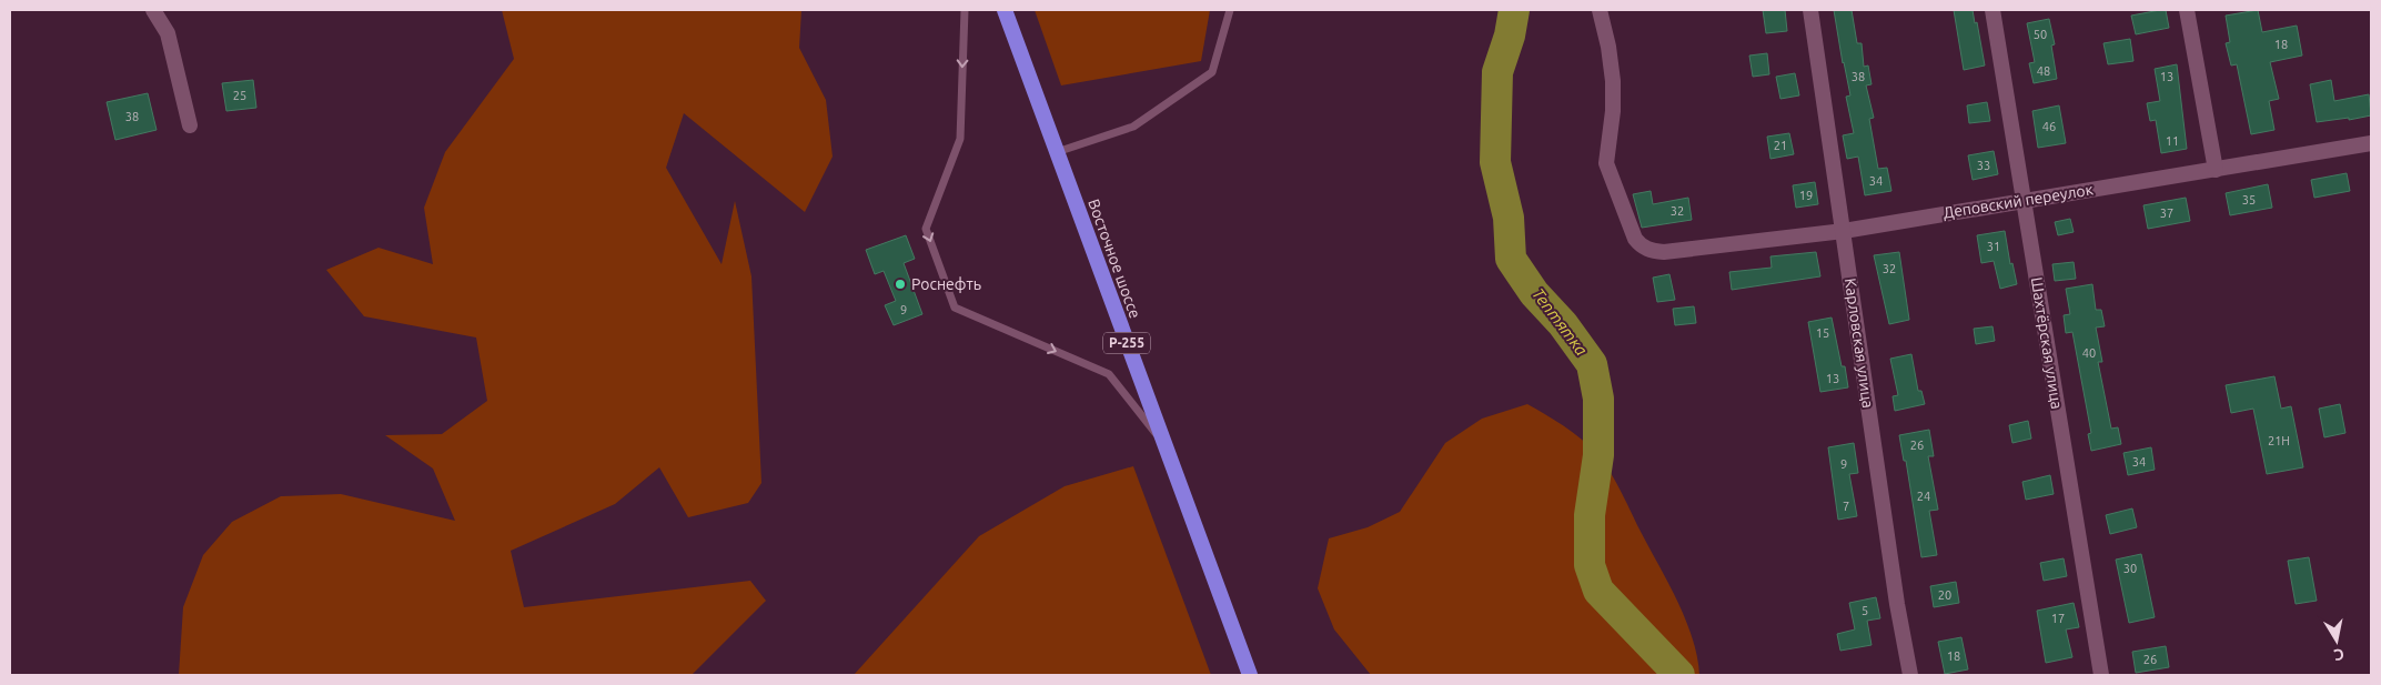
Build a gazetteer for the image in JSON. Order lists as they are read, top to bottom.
{
  "streets": {
    "highway": ["Восточное шоссе", "Р-255"],
    "street": ["Деповский переулок", "Карловская улица", "Шахтёрская улица"]
  },
  "crossings": [
    ["Деповский переулок", "Карловская улица"],
    ["Деповский переулок", "Шахтёрская улица"]
  ],
  "water": ["Тептятка"],
  "places": ["Роснефть"],
  "house_numbers": [
    "50",
    "18",
    "48",
    "38",
    "13",
    "25",
    "38",
    "46",
    "11",
    "21",
    "33",
    "34",
    "19",
    "35",
    "32",
    "37",
    "31",
    "32",
    "9",
    "15",
    "40",
    "13",
    "21Н",
    "26",
    "34",
    "9",
    "24",
    "7",
    "30",
    "20",
    "5",
    "17",
    "18",
    "26"
  ],
  "north": "bottom"
}
